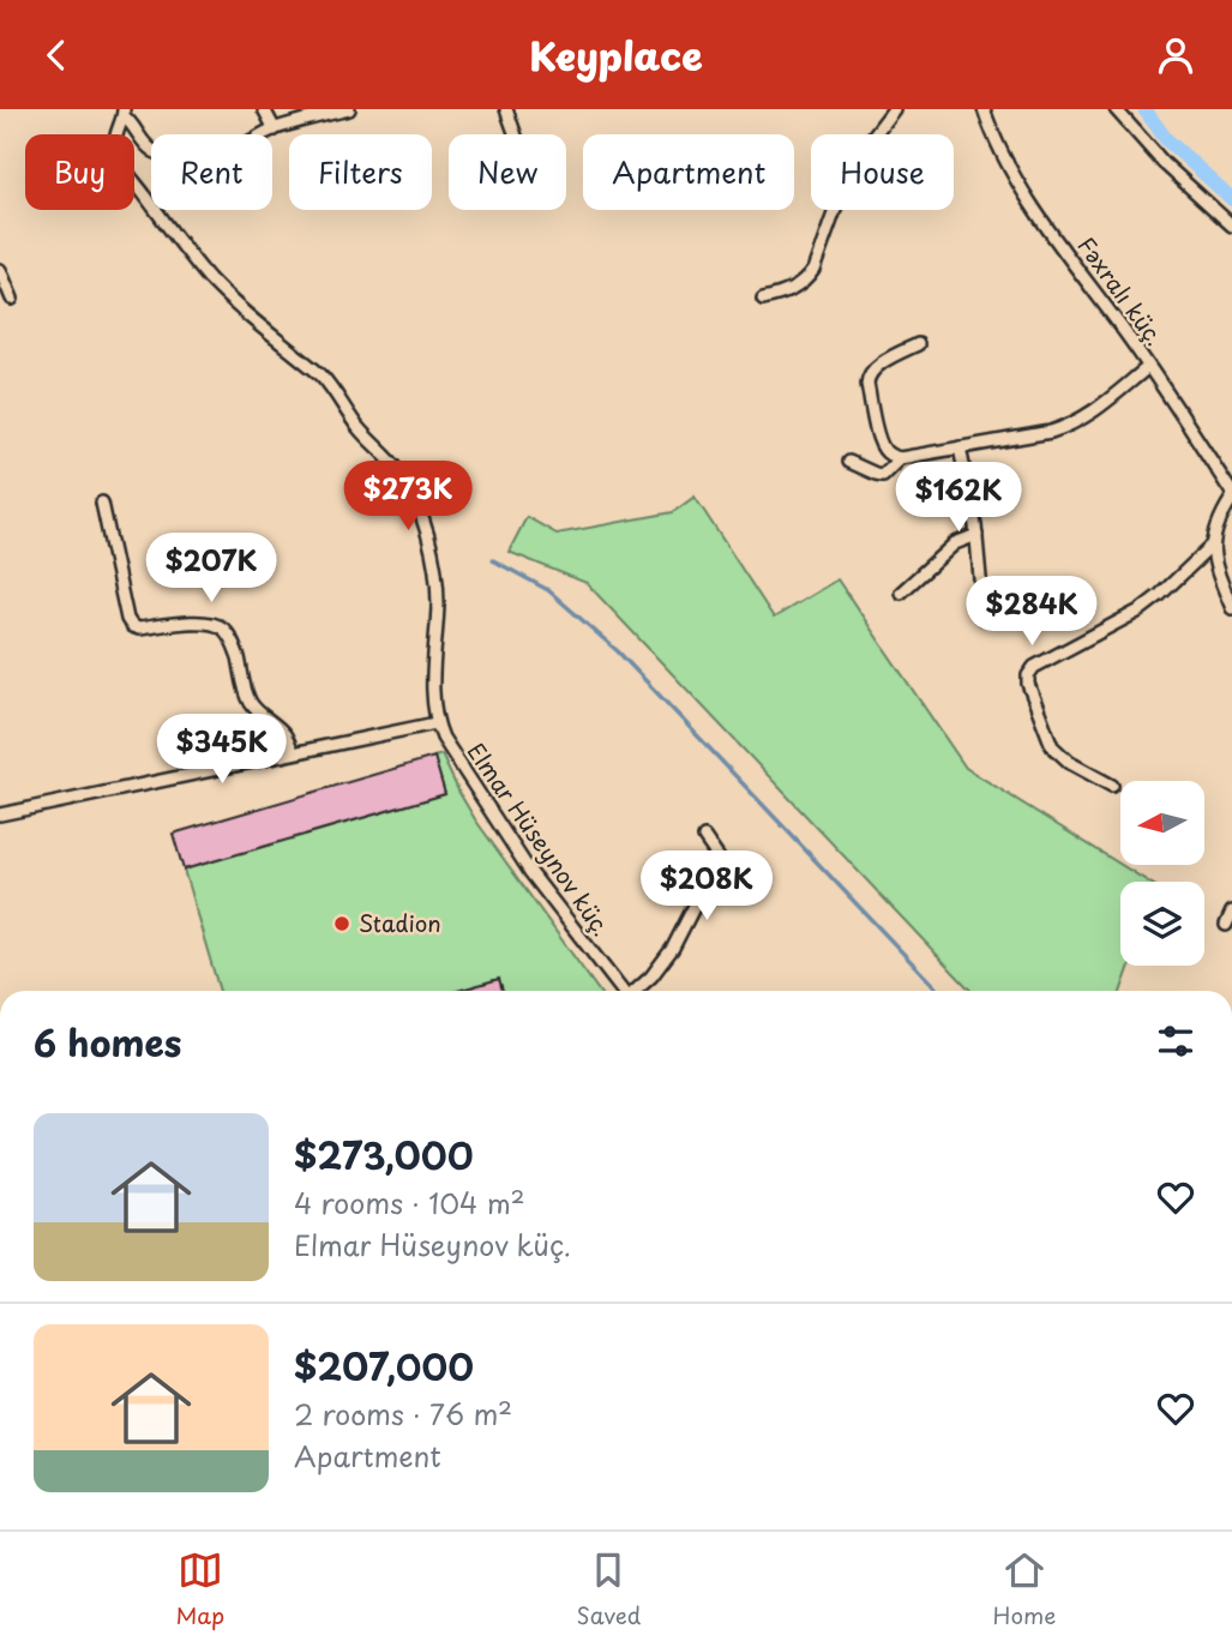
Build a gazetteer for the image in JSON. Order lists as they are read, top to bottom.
{
  "streets": {
    "street": ["Fəxralı küç.", "Elmar Hüseynov küç."]
  },
  "places": ["Stadion"],
  "north": "left",
  "page": {
    "header": "Keyplace",
    "chip": [
      "Buy",
      "Rent",
      "Filters",
      "New",
      "Apartment",
      "House"
    ],
    "price": [
      "$273K",
      "$162K",
      "$207K",
      "$284K",
      "$345K",
      "$208K"
    ],
    "heading": "6 homes",
    "list": [
      {
        "name": "$273,000",
        "note": "4 rooms · 104 m² · Elmar Hüseynov küç."
      },
      {
        "name": "$207,000",
        "note": "2 rooms · 76 m² · Apartment"
      }
    ],
    "tabs": ["Map", "Saved", "Home"]
  }
}
